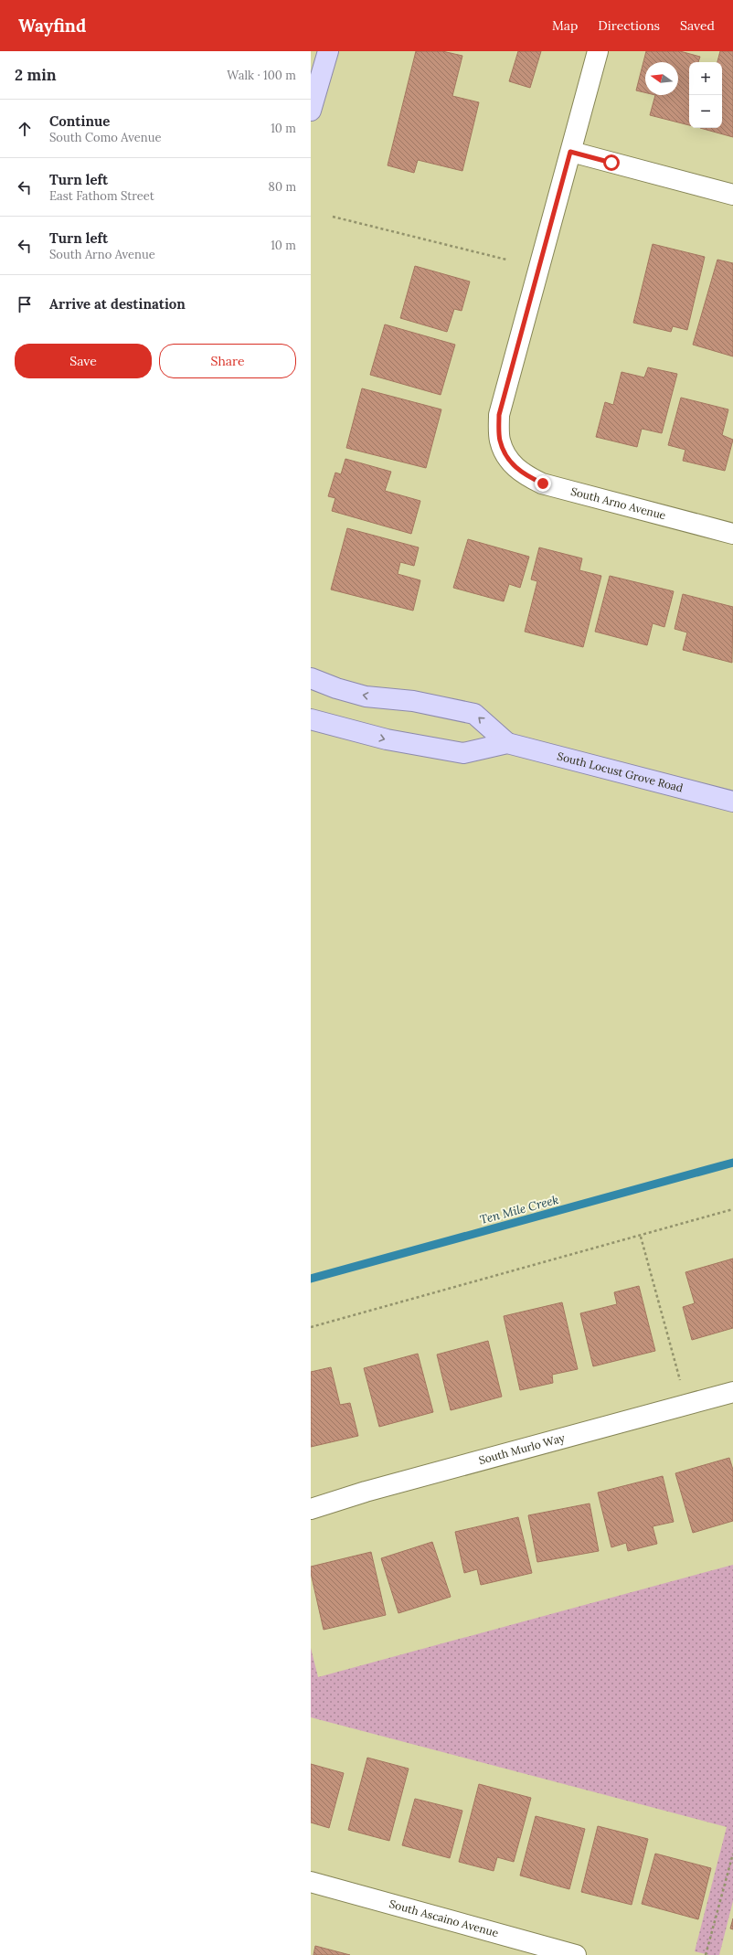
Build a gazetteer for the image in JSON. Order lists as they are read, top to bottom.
{
  "streets": {
    "main road": ["South Locust Grove Road"],
    "street": ["South Arno Avenue", "South Murlo Way", "South Ascaino Avenue"]
  },
  "water": ["Ten Mile Creek"],
  "north": "left",
  "page": {
    "header": "Wayfind",
    "nav": ["Map", "Directions", "Saved"],
    "heading": ["2 min", "Walk · 100 m"],
    "map_buttons": ["+", "−"],
    "list": [
      ["Continue", "South Como Avenue", "10 m"],
      ["Turn left", "East Fathom Street", "80 m"],
      ["Turn left", "South Arno Avenue", "10 m"],
      "Arrive at destination"
    ],
    "buttons": ["Save", "Share"]
  }
}
